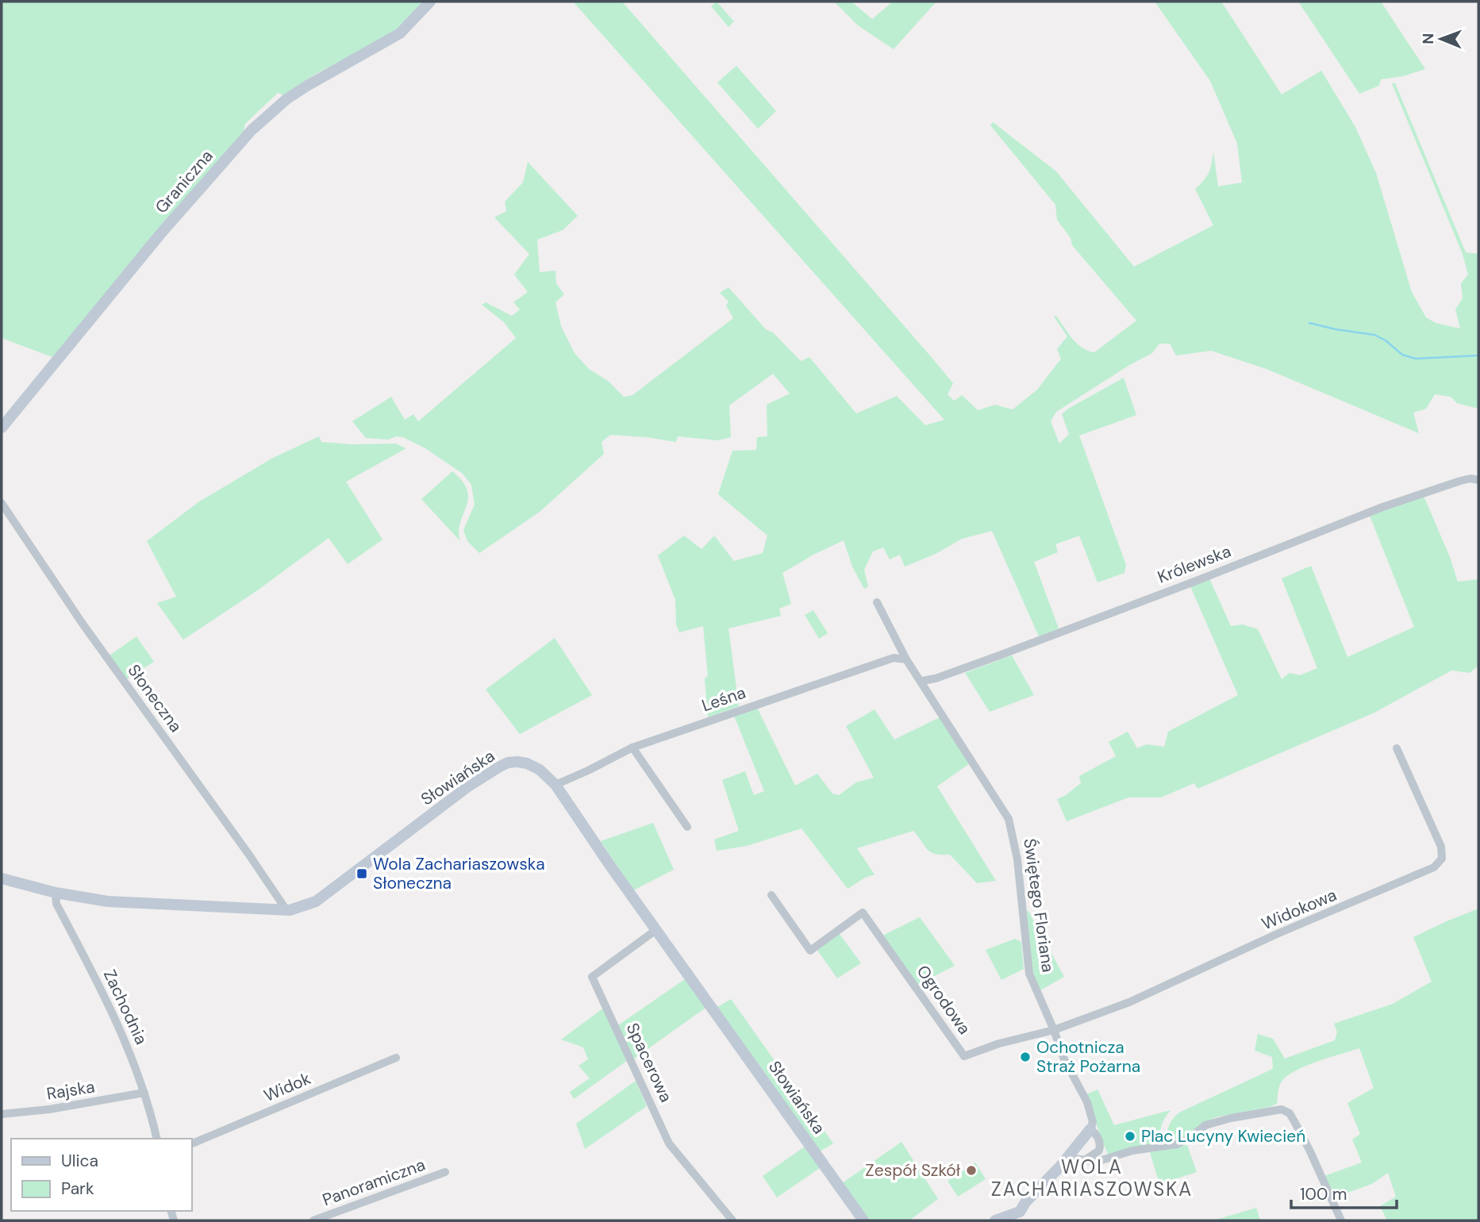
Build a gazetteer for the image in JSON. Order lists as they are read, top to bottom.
{
  "streets": {
    "street": [
      "Graniczna",
      "Królewska",
      "Słoneczna",
      "Leśna",
      "Słowiańska",
      "Świętego Floriana",
      "Widokowa",
      "Ogrodowa",
      "Zachodnia",
      "Spacerowa",
      "Widok",
      "Rajska",
      "Panoramiczna"
    ]
  },
  "crossings": [
    ["Królewska", "Świętego Floriana"],
    ["Słoneczna", "Słowiańska"],
    ["Leśna", "Słowiańska"],
    ["Leśna", "Świętego Floriana"],
    ["Słowiańska", "Zachodnia"],
    ["Słowiańska", "Spacerowa"],
    ["Świętego Floriana", "Widokowa"],
    ["Świętego Floriana", "Ogrodowa"],
    ["Widokowa", "Ogrodowa"],
    ["Zachodnia", "Rajska"]
  ],
  "districts": ["WOLA ZACHARIASZOWSKA"],
  "places": {
    "transit": ["Wola Zachariaszowska Słoneczna"],
    "other": ["Ochotnicza Straż Pożarna", "Plac Lucyny Kwiecień", "Zespół Szkół"]
  },
  "legend": ["Ulica", "Park"],
  "scale_bar": "100 m",
  "north": "left"
}
